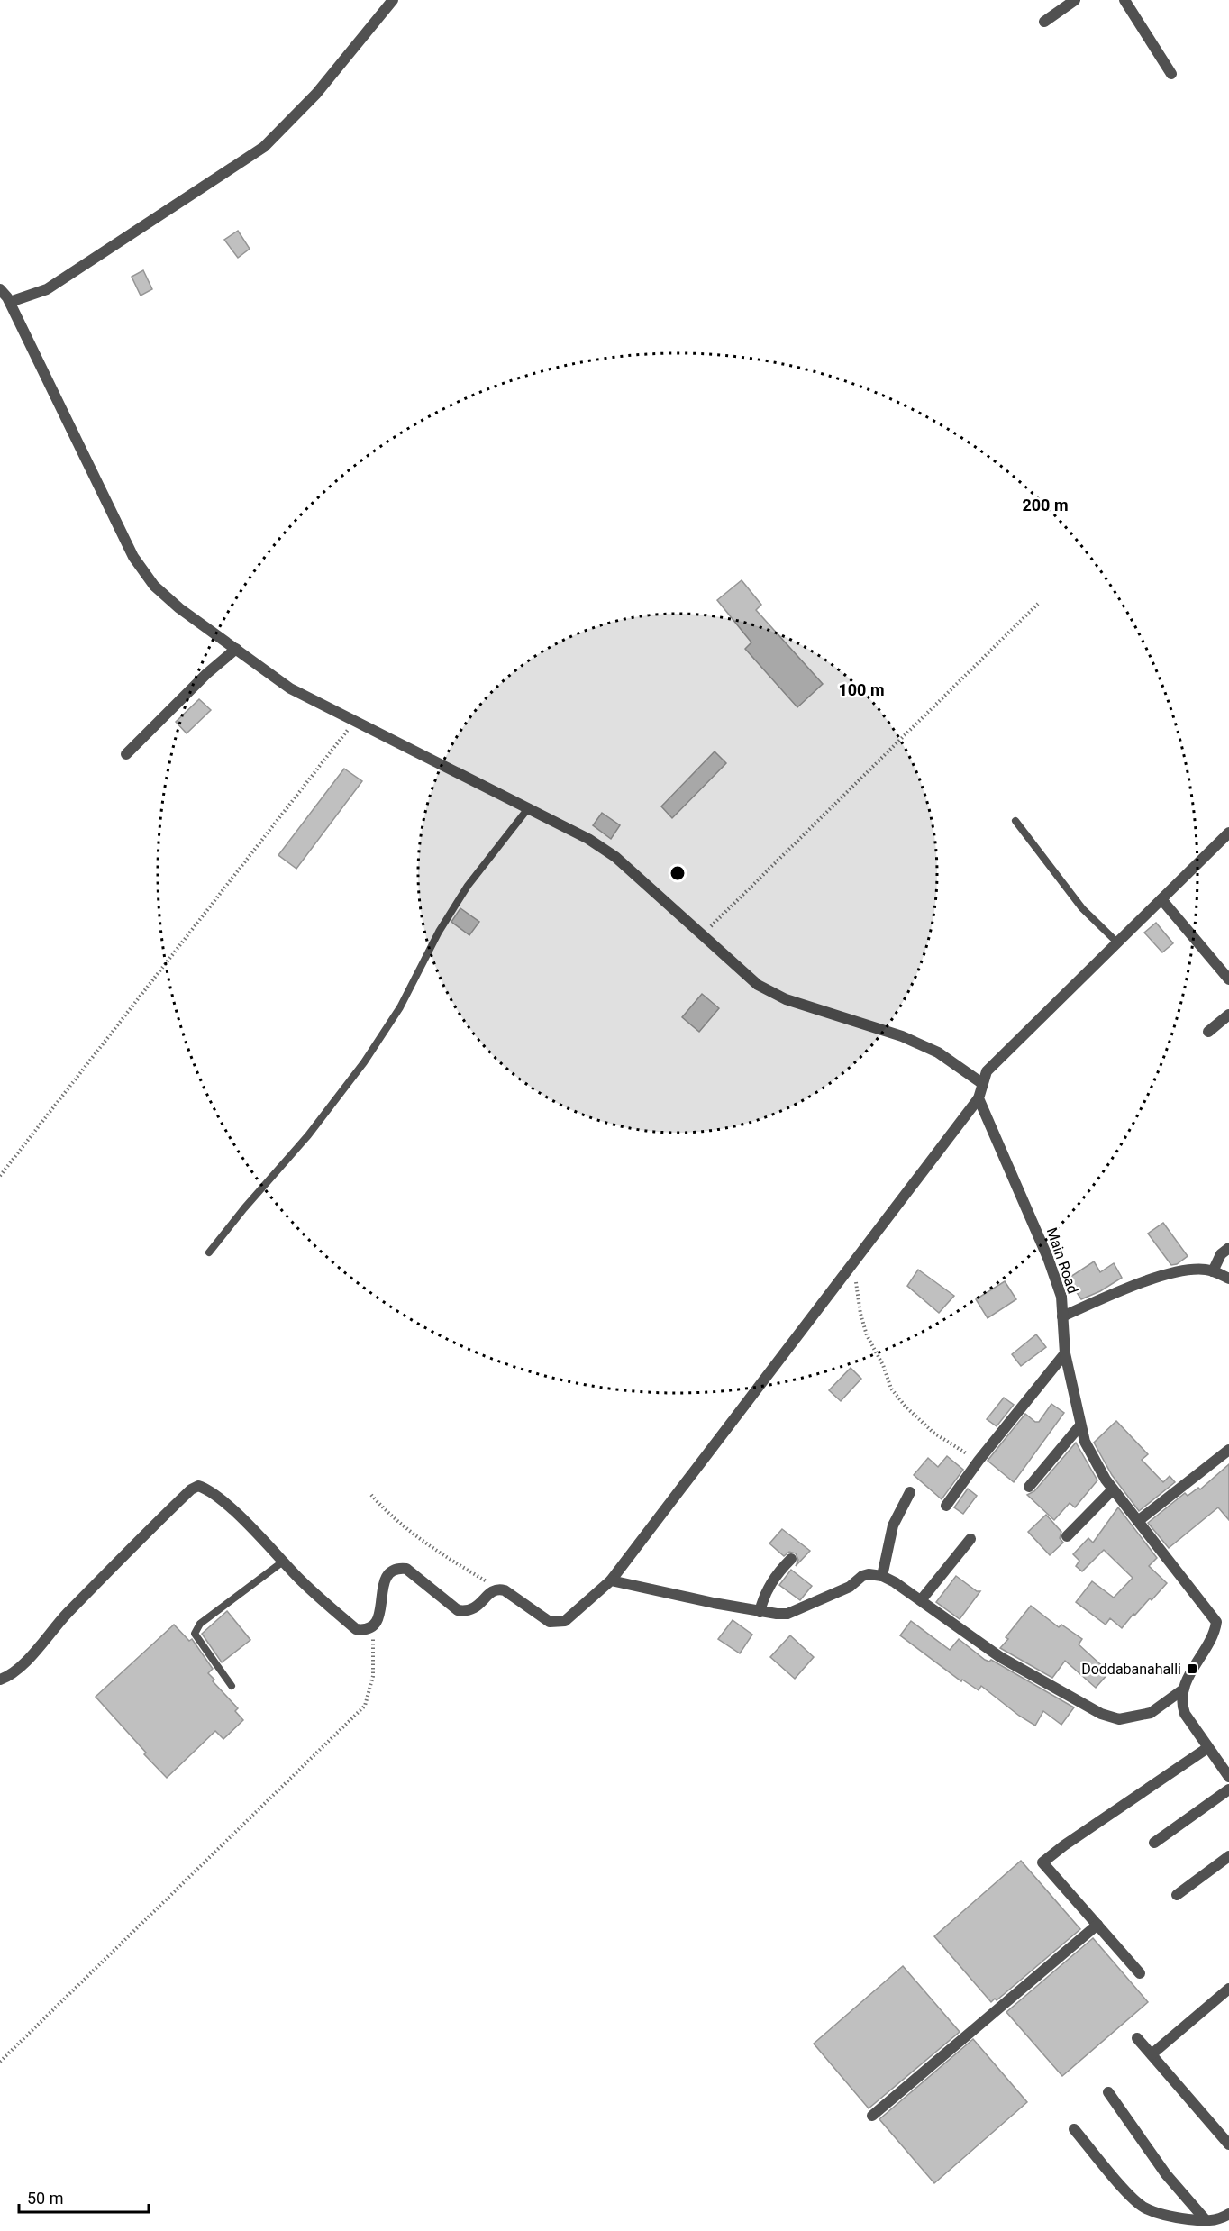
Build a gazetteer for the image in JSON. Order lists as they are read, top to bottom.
{
  "streets": {
    "street": ["Main Road"]
  },
  "places": {
    "transit": ["Doddabanahalli"]
  },
  "scale_bar": "50 m",
  "rings": ["200 m", "100 m"]
}
